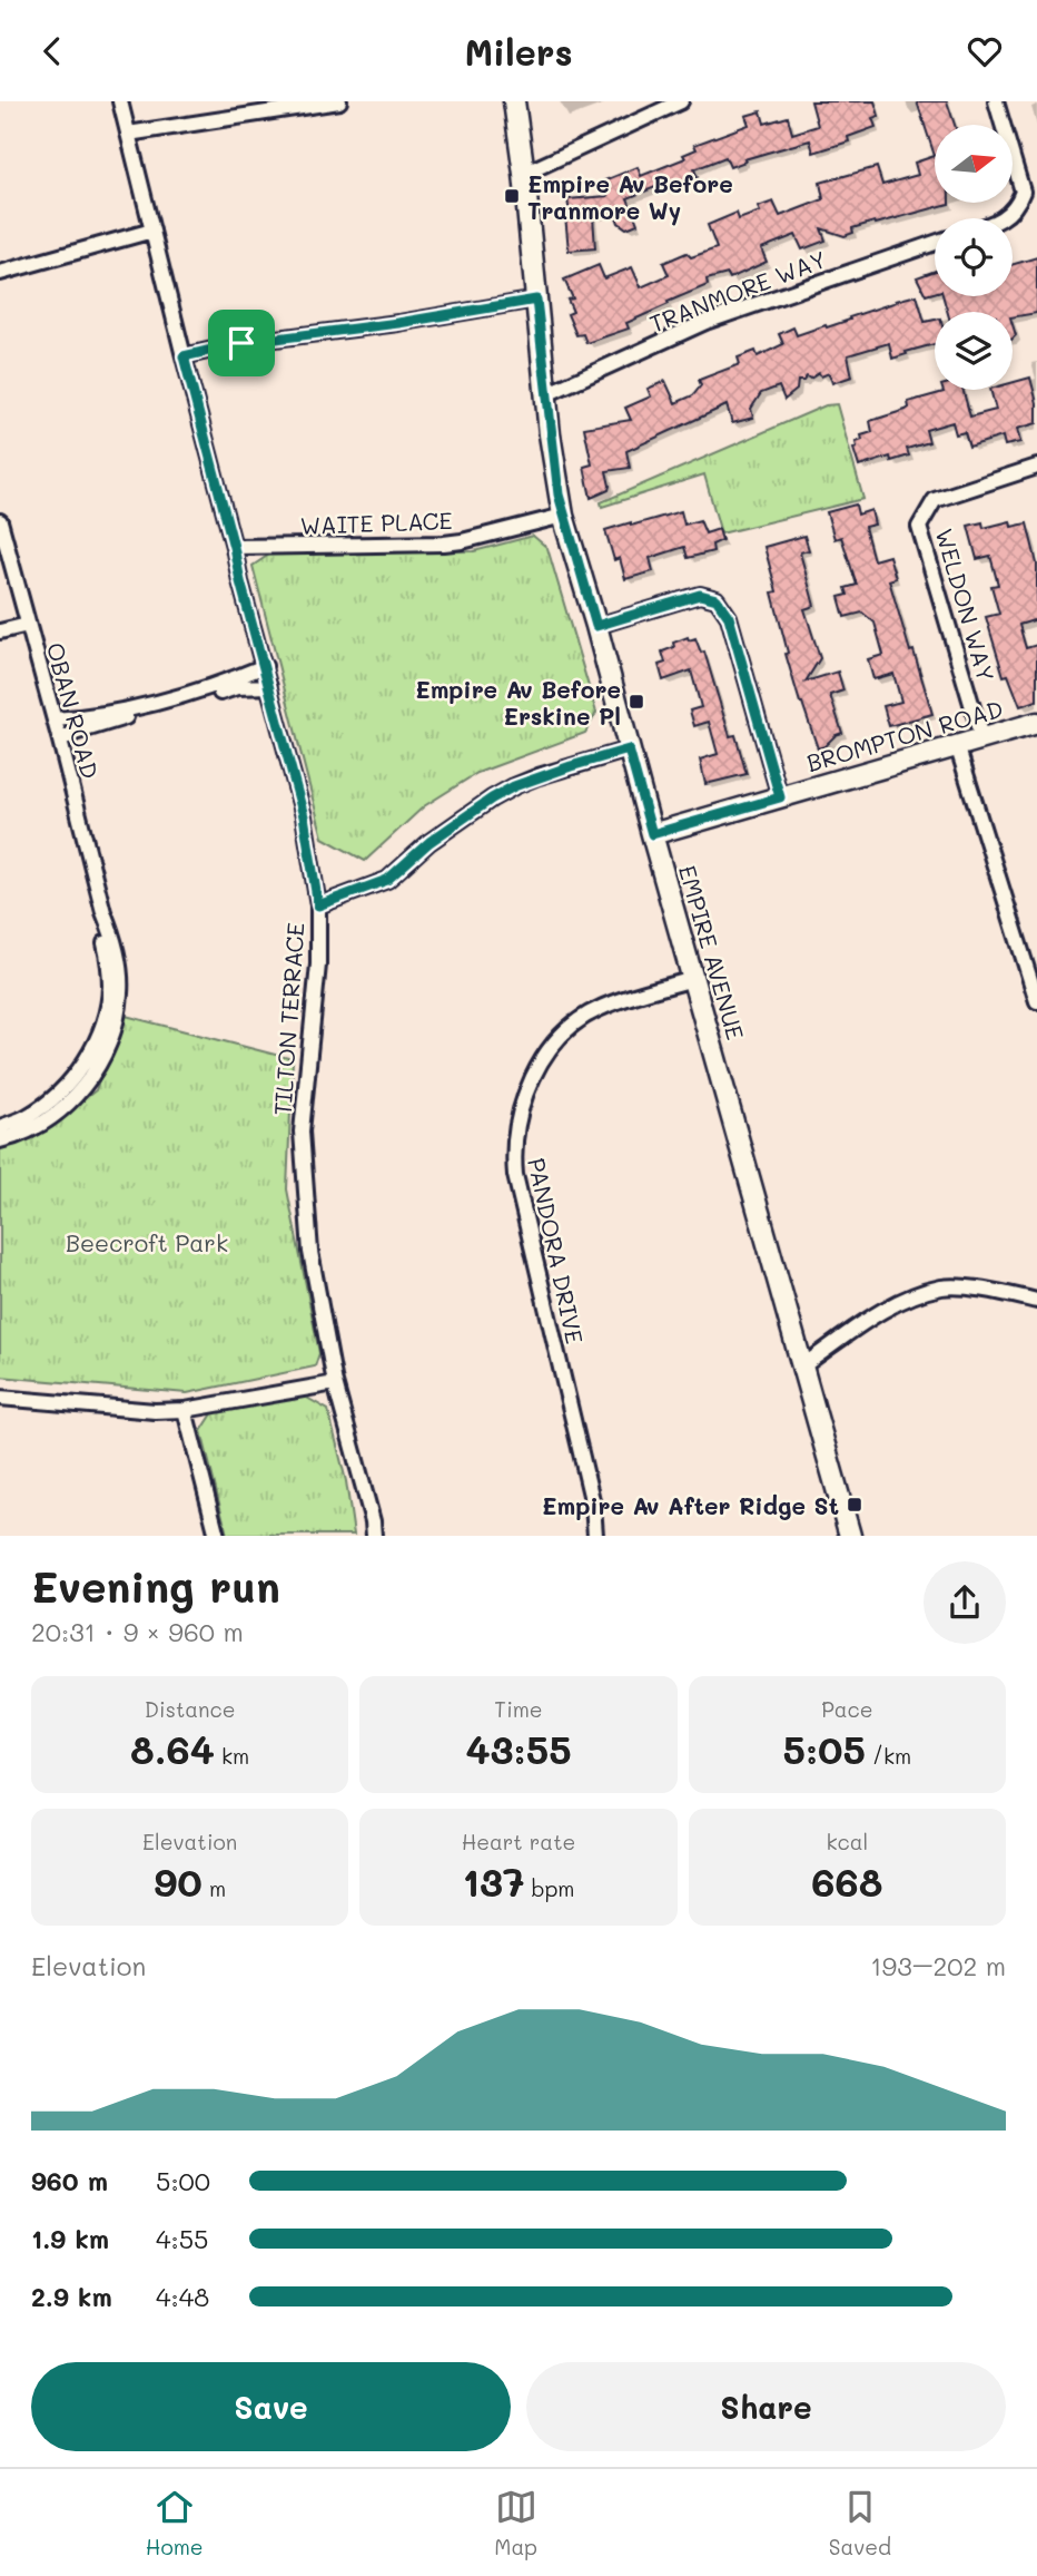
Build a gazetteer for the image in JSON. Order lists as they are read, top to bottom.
{
  "streets": {
    "street": [
      "TRANMORE WAY",
      "WAITE PLACE",
      "WELDON WAY",
      "OBAN ROAD",
      "BROMPTON ROAD",
      "EMPIRE AVENUE",
      "TILTON TERRACE",
      "PANDORA DRIVE"
    ]
  },
  "crossings": [
    ["TRANMORE WAY", "EMPIRE AVENUE"],
    ["WAITE PLACE", "EMPIRE AVENUE"],
    ["WAITE PLACE", "TILTON TERRACE"],
    ["WELDON WAY", "BROMPTON ROAD"],
    ["BROMPTON ROAD", "EMPIRE AVENUE"],
    ["EMPIRE AVENUE", "PANDORA DRIVE"]
  ],
  "parks": ["Beecroft Park"],
  "places": {
    "transit": ["Empire Av Before Tranmore Wy", "Empire Av Before Erskine Pl", "Empire Av After Ridge St"]
  },
  "north": "right",
  "page": {
    "header": "Milers",
    "heading": ["Evening run", "20:31 · 9 × 960 m"],
    "stats": [
      ["Distance", "8.64 km"],
      ["Time", "43:55"],
      ["Pace", "5:05 /km"],
      ["Elevation", "90 m"],
      ["Heart rate", "137 bpm"],
      ["kcal", "668"]
    ],
    "chart": ["Elevation", "193–202 m"],
    "list": [
      {
        "name": "960 m",
        "note": "5:00"
      },
      {
        "name": "1.9 km",
        "note": "4:55"
      },
      {
        "name": "2.9 km",
        "note": "4:48"
      }
    ],
    "buttons": ["Save", "Share"],
    "tabs": ["Home", "Map", "Saved"]
  }
}
